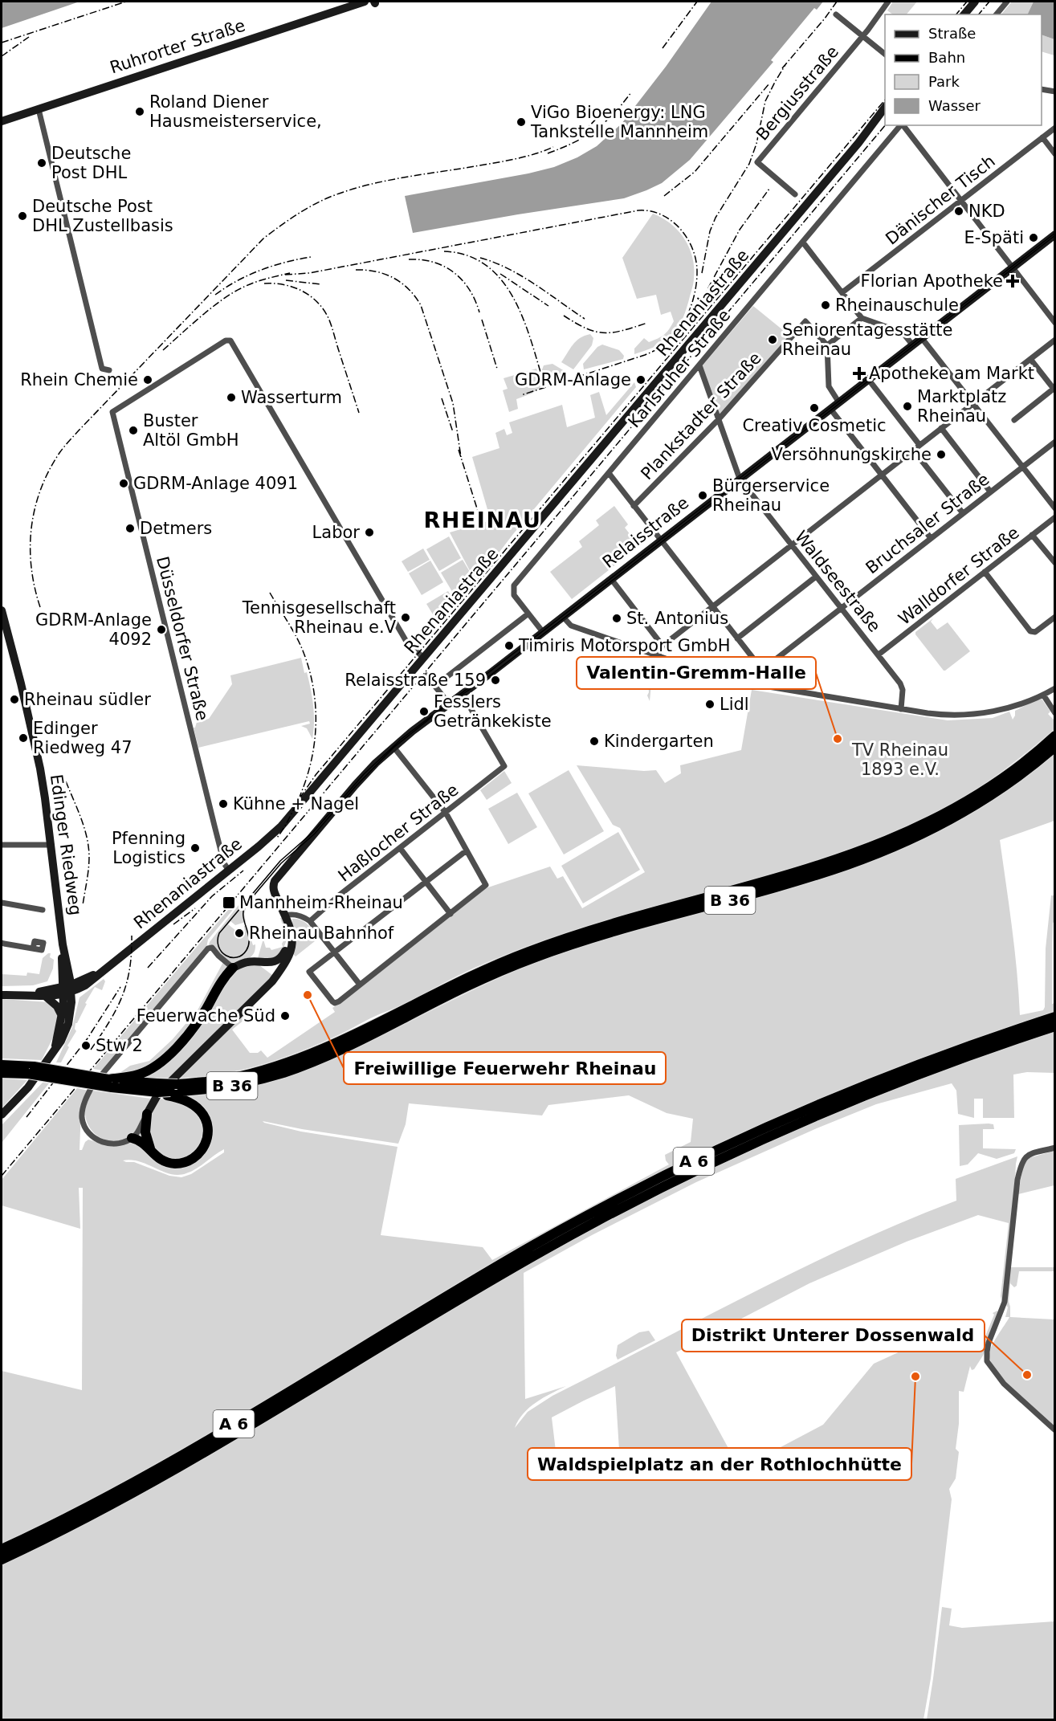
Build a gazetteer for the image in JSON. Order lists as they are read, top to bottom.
{
  "streets": {
    "highway": ["B 36", "A 6"],
    "main road": [
      "Ruhrorter Straße",
      "Rhenaniastraße",
      "Relaisstraße",
      "Edinger Riedweg"
    ],
    "street": [
      "Bergiusstraße",
      "Dänischer Tisch",
      "Karlsruher Straße",
      "Plankstadter Straße",
      "Bruchsaler Straße",
      "Walldorfer Straße",
      "Waldseestraße",
      "Düsseldorfer Straße",
      "Haßlocher Straße"
    ]
  },
  "crossings": [
    ["Rhenaniastraße", "Düsseldorfer Straße"],
    ["Rhenaniastraße", "Edinger Riedweg"],
    ["Karlsruher Straße", "Relaisstraße"],
    ["Karlsruher Straße", "Waldseestraße"],
    ["Plankstadter Straße", "Waldseestraße"],
    ["Bruchsaler Straße", "Waldseestraße"],
    ["Relaisstraße", "Waldseestraße"],
    ["Relaisstraße", "Haßlocher Straße"],
    ["Walldorfer Straße", "Waldseestraße"]
  ],
  "districts": ["RHEINAU"],
  "parks": ["TV Rheinau 1893 e.V."],
  "places": {
    "other": [
      "Roland Diener Hausmeisterservice,",
      "ViGo Bioenergy: LNG Tankstelle Mannheim",
      "Deutsche Post DHL",
      "NKD",
      "Deutsche Post DHL Zustellbasis",
      "E-Späti",
      "Rheinauschule",
      "Seniorentagesstätte Rheinau",
      "Rhein Chemie",
      "GDRM-Anlage",
      "Wasserturm",
      "Marktplatz Rheinau",
      "Creativ Cosmetic",
      "Buster Altöl GmbH",
      "Versöhnungskirche",
      "GDRM-Anlage 4091",
      "Bürgerservice Rheinau",
      "Detmers",
      "Labor",
      "Tennisgesellschaft Rheinau e.V",
      "St. Antonius",
      "GDRM-Anlage 4092",
      "Timiris Motorsport GmbH",
      "Relaisstraße 159",
      "Rheinau südler",
      "Lidl",
      "Fesslers Getränkekiste",
      "Edinger Riedweg 47",
      "Valentin-Gremm-Halle",
      "Kindergarten",
      "Kühne + Nagel",
      "Pfenning Logistics",
      "Rheinau Bahnhof",
      "Freiwillige Feuerwehr Rheinau",
      "Feuerwache Süd",
      "Stw 2",
      "Distrikt Unterer Dossenwald",
      "Waldspielplatz an der Rothlochhütte"
    ],
    "health": ["Florian Apotheke", "Apotheke am Markt"],
    "transit": ["Mannheim-Rheinau"]
  },
  "legend": [
    "Straße",
    "Bahn",
    "Park",
    "Wasser"
  ]
}
